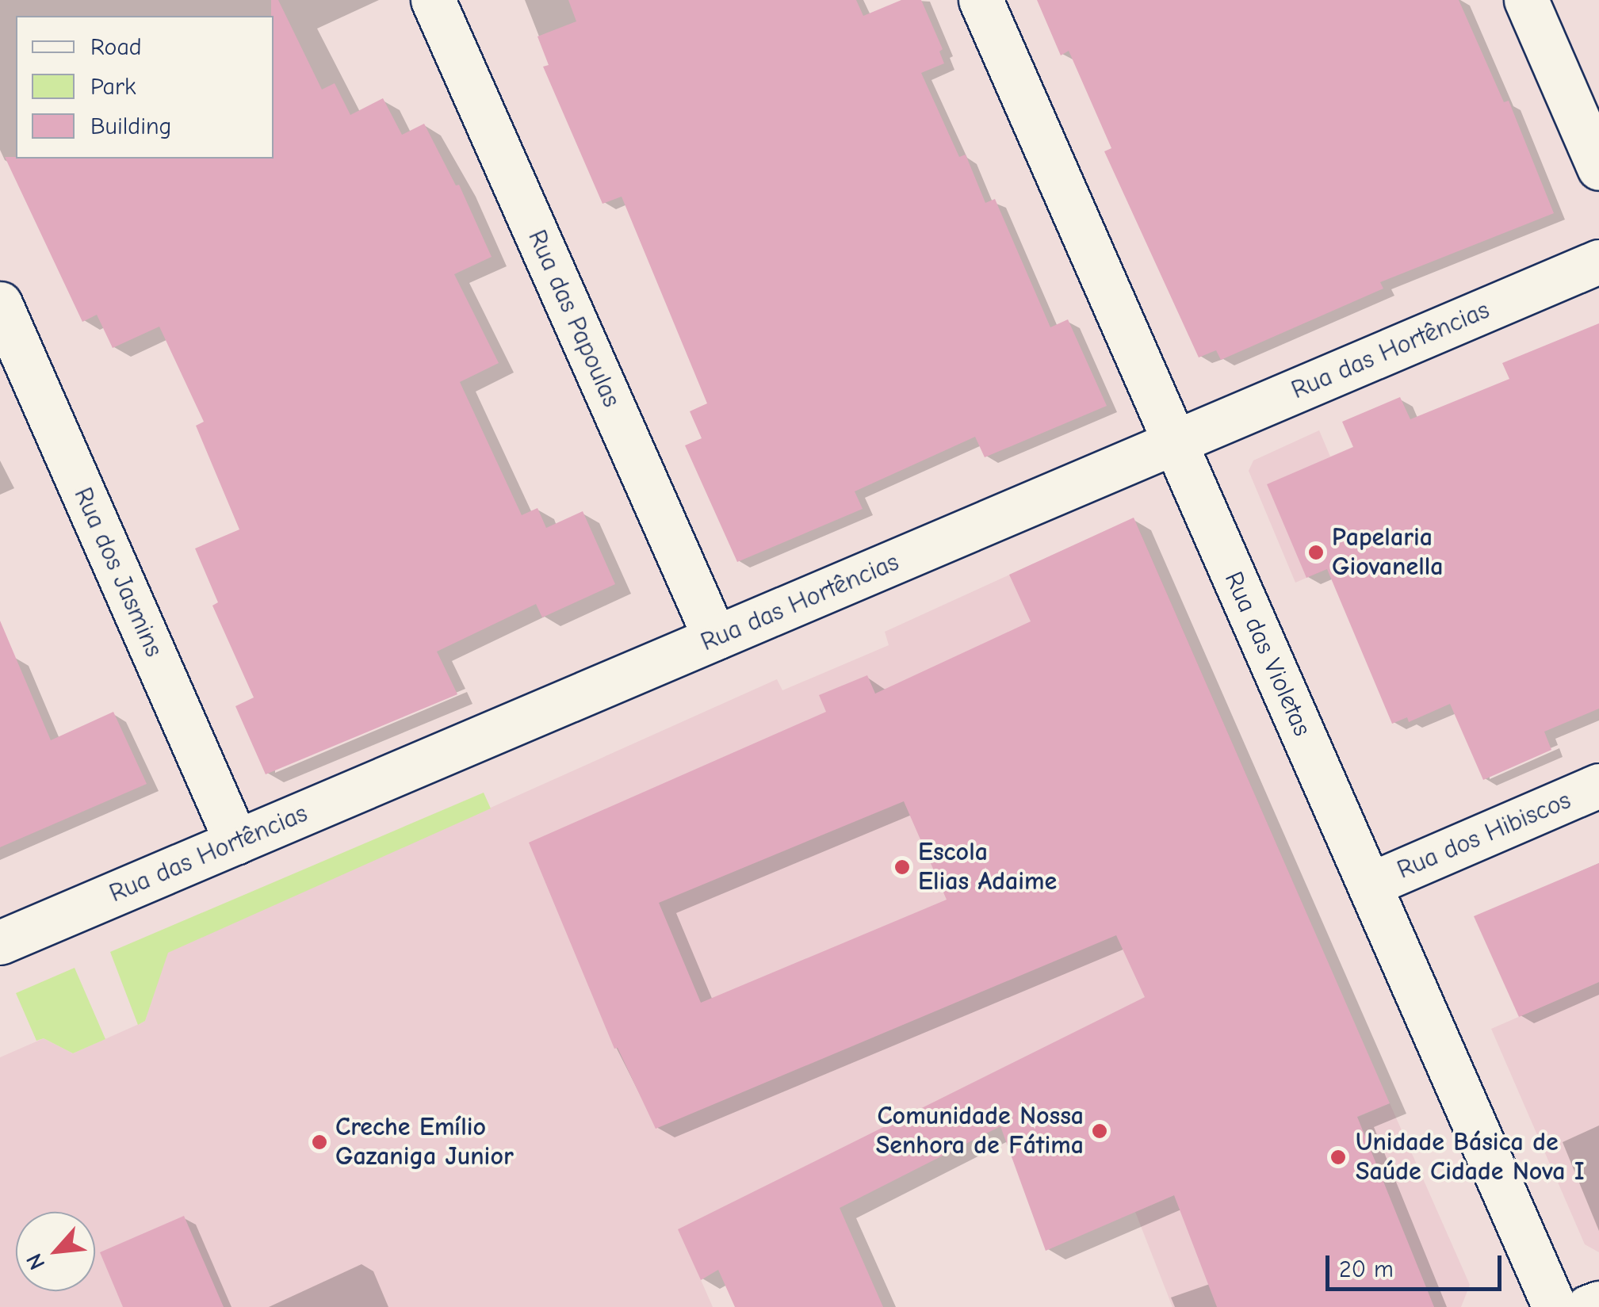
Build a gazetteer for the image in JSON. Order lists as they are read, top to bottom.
{
  "streets": {
    "street": [
      "Rua das Papoulas",
      "Rua das Hortências",
      "Rua dos Jasmins",
      "Rua das Violetas",
      "Rua dos Hibiscos"
    ]
  },
  "crossings": [
    ["Rua das Papoulas", "Rua das Hortências"],
    ["Rua das Hortências", "Rua dos Jasmins"],
    ["Rua das Hortências", "Rua das Violetas"],
    ["Rua das Violetas", "Rua dos Hibiscos"]
  ],
  "places": [
    "Papelaria Giovanella",
    "Escola Elias Adaime",
    "Comunidade Nossa Senhora de Fátima",
    "Creche Emílio Gazaniga Junior",
    "Unidade Básica de Saúde Cidade Nova I"
  ],
  "legend": ["Road", "Park", "Building"],
  "scale_bar": "20 m",
  "north": "bottom left"
}
